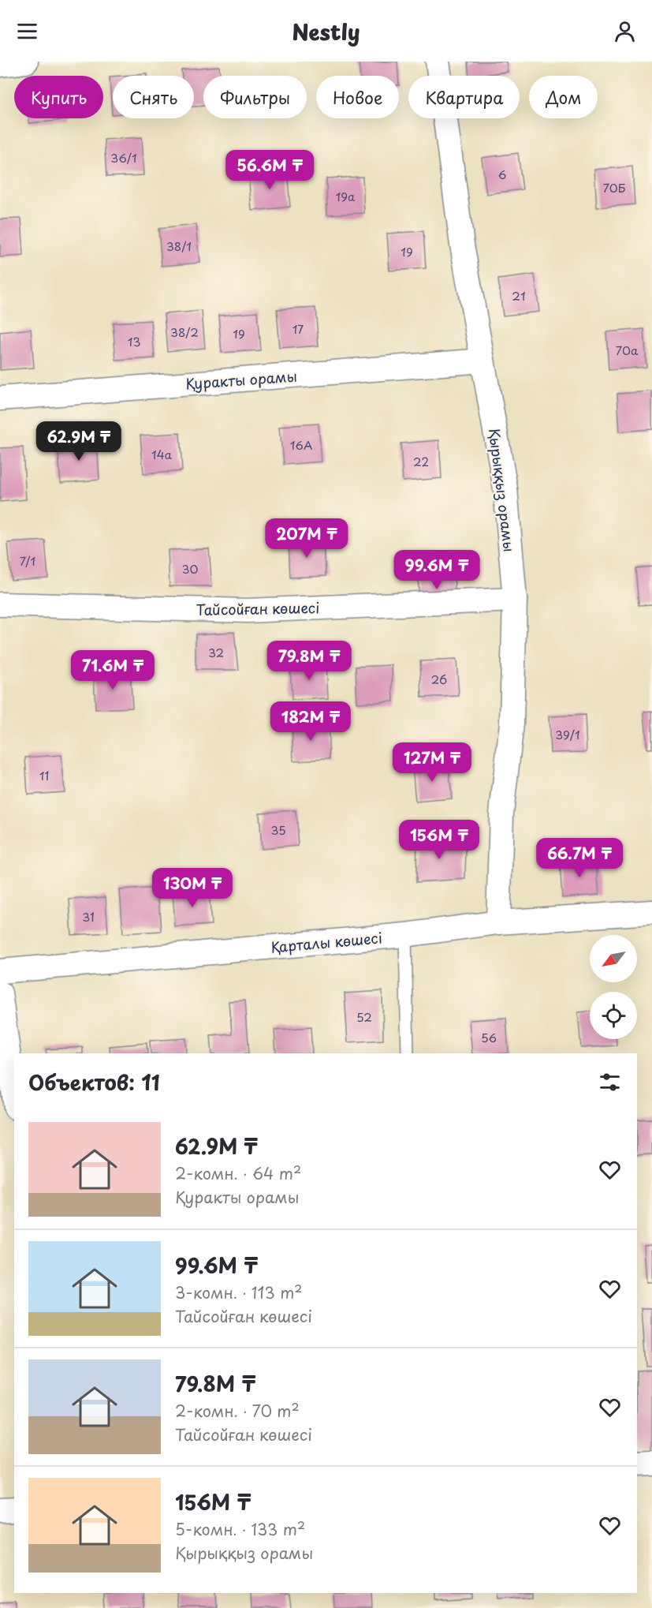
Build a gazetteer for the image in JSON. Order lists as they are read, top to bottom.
{
  "streets": {
    "street": [
      "Қуракты орамы",
      "Қырыққыз орамы",
      "Тайсойған көшесі",
      "Қарталы көшесі"
    ]
  },
  "crossings": [
    ["Қуракты орамы", "Қырыққыз орамы"],
    ["Қырыққыз орамы", "Тайсойған көшесі"],
    ["Қырыққыз орамы", "Қарталы көшесі"]
  ],
  "house_numbers": [
    "36/1",
    "6",
    "70Б",
    "19а",
    "38/1",
    "19",
    "21",
    "17",
    "38/2",
    "19",
    "13",
    "70а",
    "16А",
    "14а",
    "22",
    "7/1",
    "30",
    "32",
    "26",
    "39/1",
    "11",
    "35",
    "31",
    "52",
    "56"
  ],
  "north": "bottom left",
  "page": {
    "header": "Nestly",
    "chip": [
      "Купить",
      "Снять",
      "Фильтры",
      "Новое",
      "Квартира",
      "Дом"
    ],
    "price": [
      "56.6M ₸",
      "62.9M ₸",
      "207M ₸",
      "99.6M ₸",
      "79.8M ₸",
      "71.6M ₸",
      "182M ₸",
      "127M ₸",
      "156M ₸",
      "66.7M ₸",
      "130M ₸"
    ],
    "heading": "Объектов: 11",
    "list": [
      {
        "name": "62.9M ₸",
        "note": "2-комн. · 64 m² · Қуракты орамы"
      },
      {
        "name": "99.6M ₸",
        "note": "3-комн. · 113 m² · Тайсойған көшесі"
      },
      {
        "name": "79.8M ₸",
        "note": "2-комн. · 70 m² · Тайсойған көшесі"
      },
      {
        "name": "156M ₸",
        "note": "5-комн. · 133 m² · Қырыққыз орамы"
      }
    ]
  }
}
